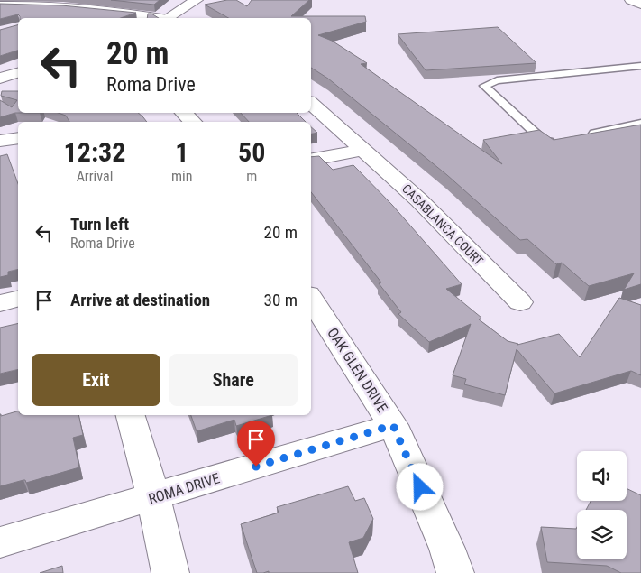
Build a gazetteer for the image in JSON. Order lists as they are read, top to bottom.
{
  "streets": {
    "street": ["CASABLANCA COURT", "OAK GLEN DRIVE", "ROMA DRIVE"]
  },
  "crossings": [
    ["OAK GLEN DRIVE", "ROMA DRIVE"]
  ],
  "page": {
    "turn": ["20 m", "Roma Drive"],
    "eta": [
      "12:32",
      "Arrival",
      "1",
      "min",
      "50",
      "m"
    ],
    "list": [
      {
        "name": "Turn left",
        "note": "Roma Drive",
        "value": "20 m"
      },
      {
        "name": "Arrive at destination",
        "value": "30 m"
      }
    ],
    "buttons": ["Exit", "Share"]
  }
}
